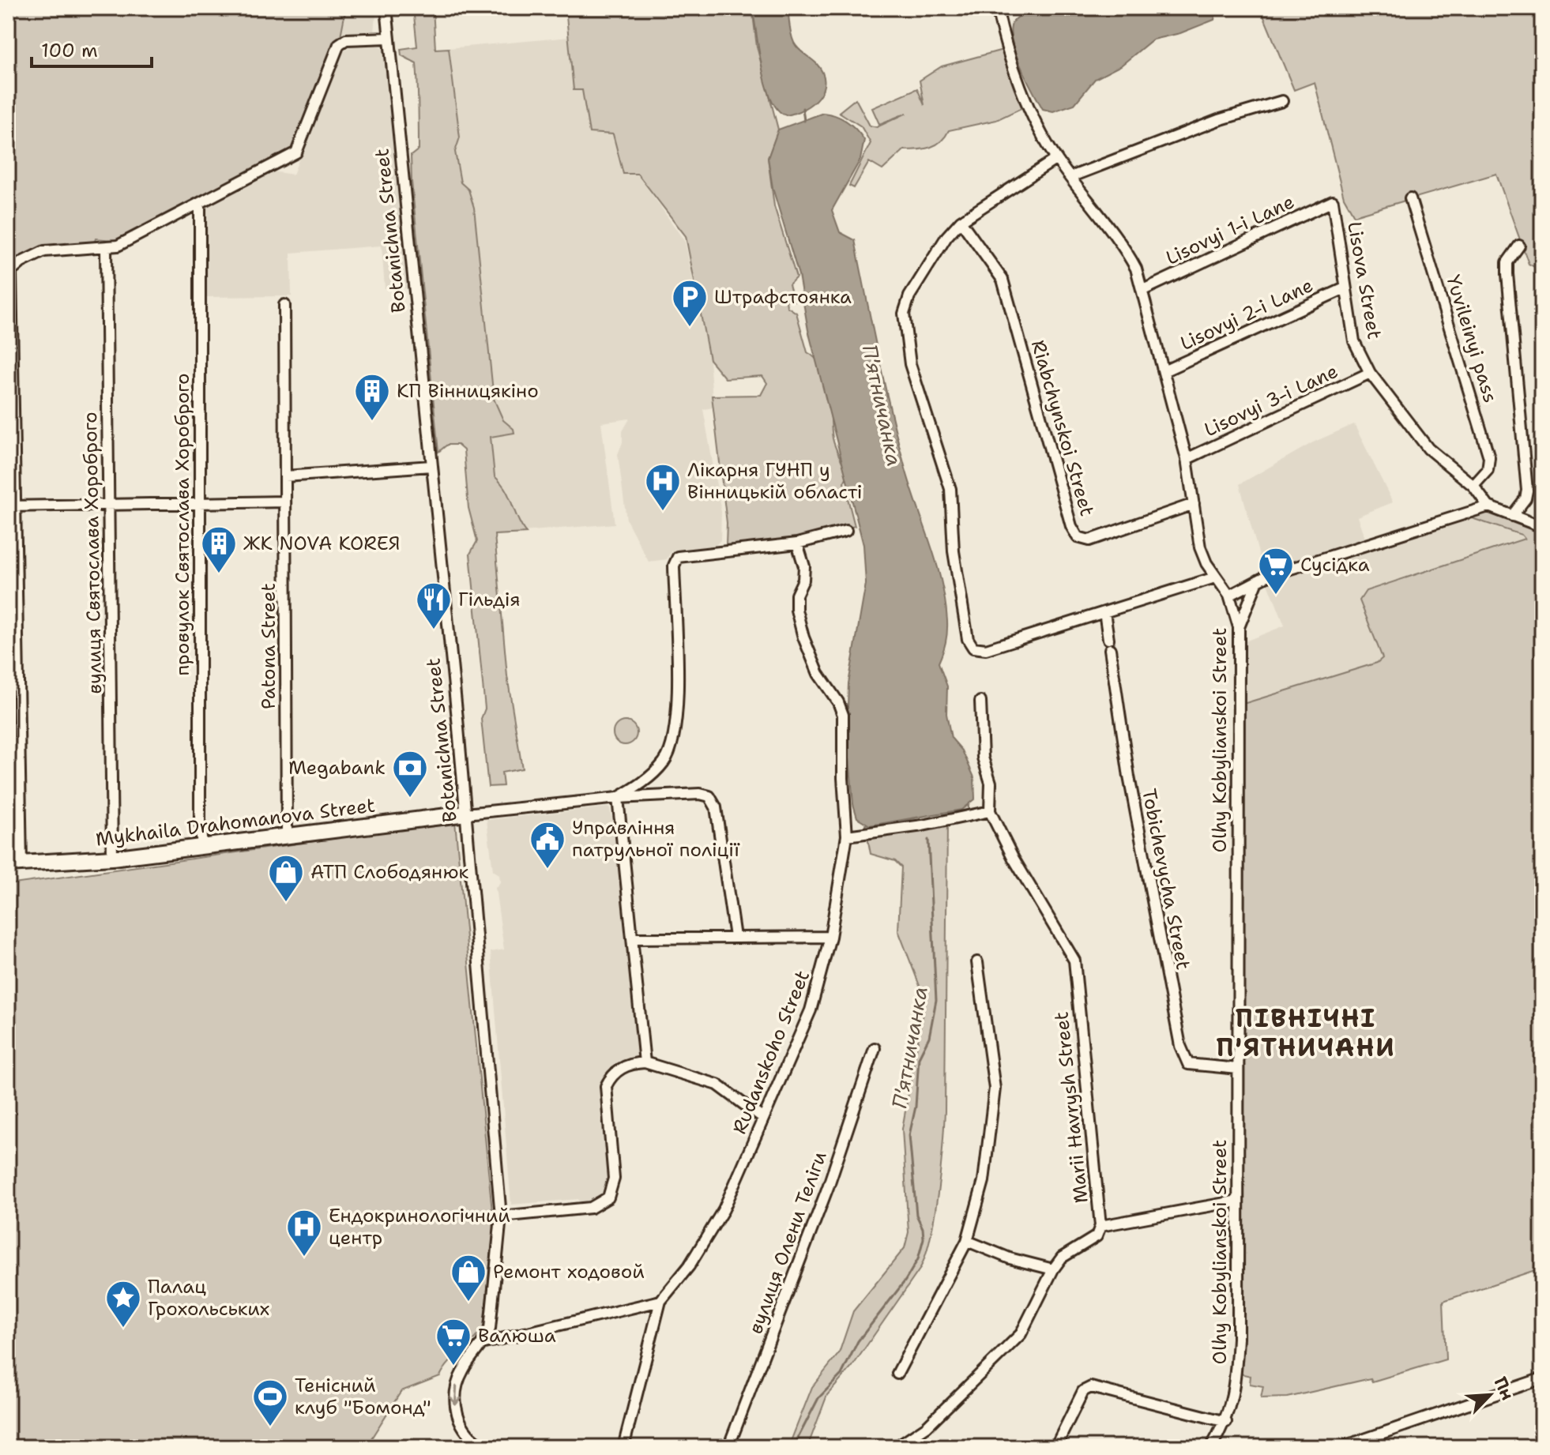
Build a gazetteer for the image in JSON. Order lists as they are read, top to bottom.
{
  "streets": {
    "street": [
      "Lisovyi 1-i Lane",
      "Botanichna Street",
      "Lisova Street",
      "Lisovyi 2-i Lane",
      "Yuvileinyi pass",
      "Lisovyi 3-i Lane",
      "Riabchynskoi Street",
      "провулок Святослава Хороброго",
      "вулиця Святослава Хороброго",
      "Patona Street",
      "Olhy Kobylianskoi Street",
      "Mykhaila Drahomanova Street",
      "Tobichevycha Street",
      "Rudanskoho Street",
      "Marii Havrysh Street",
      "вулиця Олени Теліги"
    ]
  },
  "crossings": [
    ["Lisovyi 1-i Lane", "Lisova Street"],
    ["Lisovyi 1-i Lane", "Olhy Kobylianskoi Street"],
    ["Botanichna Street", "Mykhaila Drahomanova Street"],
    ["Lisova Street", "Lisovyi 2-i Lane"],
    ["Lisova Street", "Yuvileinyi pass"],
    ["Lisova Street", "Lisovyi 3-i Lane"],
    ["Lisovyi 2-i Lane", "Olhy Kobylianskoi Street"],
    ["Lisovyi 3-i Lane", "Olhy Kobylianskoi Street"],
    ["Riabchynskoi Street", "Olhy Kobylianskoi Street"],
    ["провулок Святослава Хороброго", "Mykhaila Drahomanova Street"],
    ["вулиця Святослава Хороброго", "Mykhaila Drahomanova Street"],
    ["Patona Street", "Mykhaila Drahomanova Street"],
    ["Olhy Kobylianskoi Street", "Tobichevycha Street"]
  ],
  "districts": ["ПІВНІЧНІ П'ЯТНИЧАНИ"],
  "water": ["П'ятничанка"],
  "places": {
    "parking": ["Штрафстоянка"],
    "building": ["КП Вінницякіно", "ЖК NOVA KOREЯ"],
    "hospital": ["Лікарня ГУНП у Вінницькій області", "Ендокринологічний центр"],
    "supermarket": ["Сусідка", "Валюша"],
    "restaurant": ["Гільдія"],
    "bank": ["Megabank"],
    "public building": ["Управління патрульної поліції"],
    "shop": ["АТП Слободянюк", "Ремонт ходовой"],
    "place": ["Палац Грохольських"],
    "sports": ["Тенісний клуб \"Бомонд\""]
  },
  "scale_bar": "100 m",
  "north": "top right"
}
